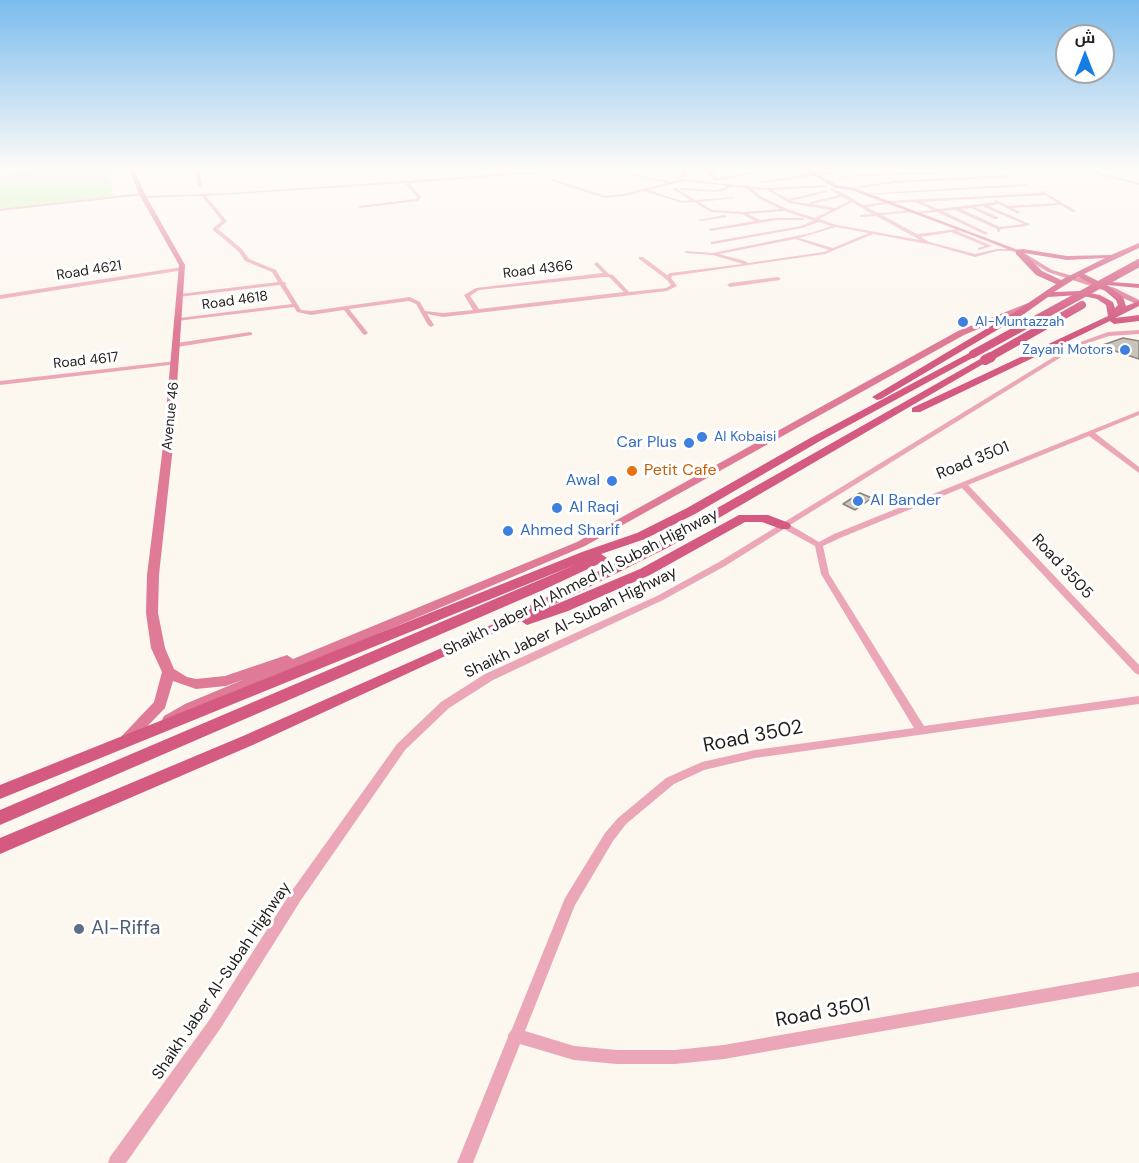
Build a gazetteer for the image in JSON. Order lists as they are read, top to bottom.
{
  "streets": {
    "main road": ["Shaikh Jaber Al Ahmed Al Subah Highway"],
    "street": [
      "Road 4366",
      "Road 4621",
      "Road 4618",
      "Road 4617",
      "Avenue 46",
      "Road 3501",
      "Road 3505",
      "Shaikh Jaber Al-Subah Highway",
      "Road 3502"
    ]
  },
  "crossings": [
    ["Road 4366", "Road 4618"],
    ["Road 4621", "Avenue 46"],
    ["Road 4618", "Avenue 46"],
    ["Road 4617", "Avenue 46"],
    ["Road 3501", "Road 3505"],
    ["Road 3501", "Road 3502"]
  ],
  "places": [
    "Al-Muntazzah",
    "Zayani Motors",
    "Al Kobaisi",
    "Car Plus",
    "Petit Cafe",
    "Awal",
    "Al Bander",
    "Al Raqi",
    "Ahmed Sharif",
    "Al-Riffa"
  ],
  "north": "top"
}
